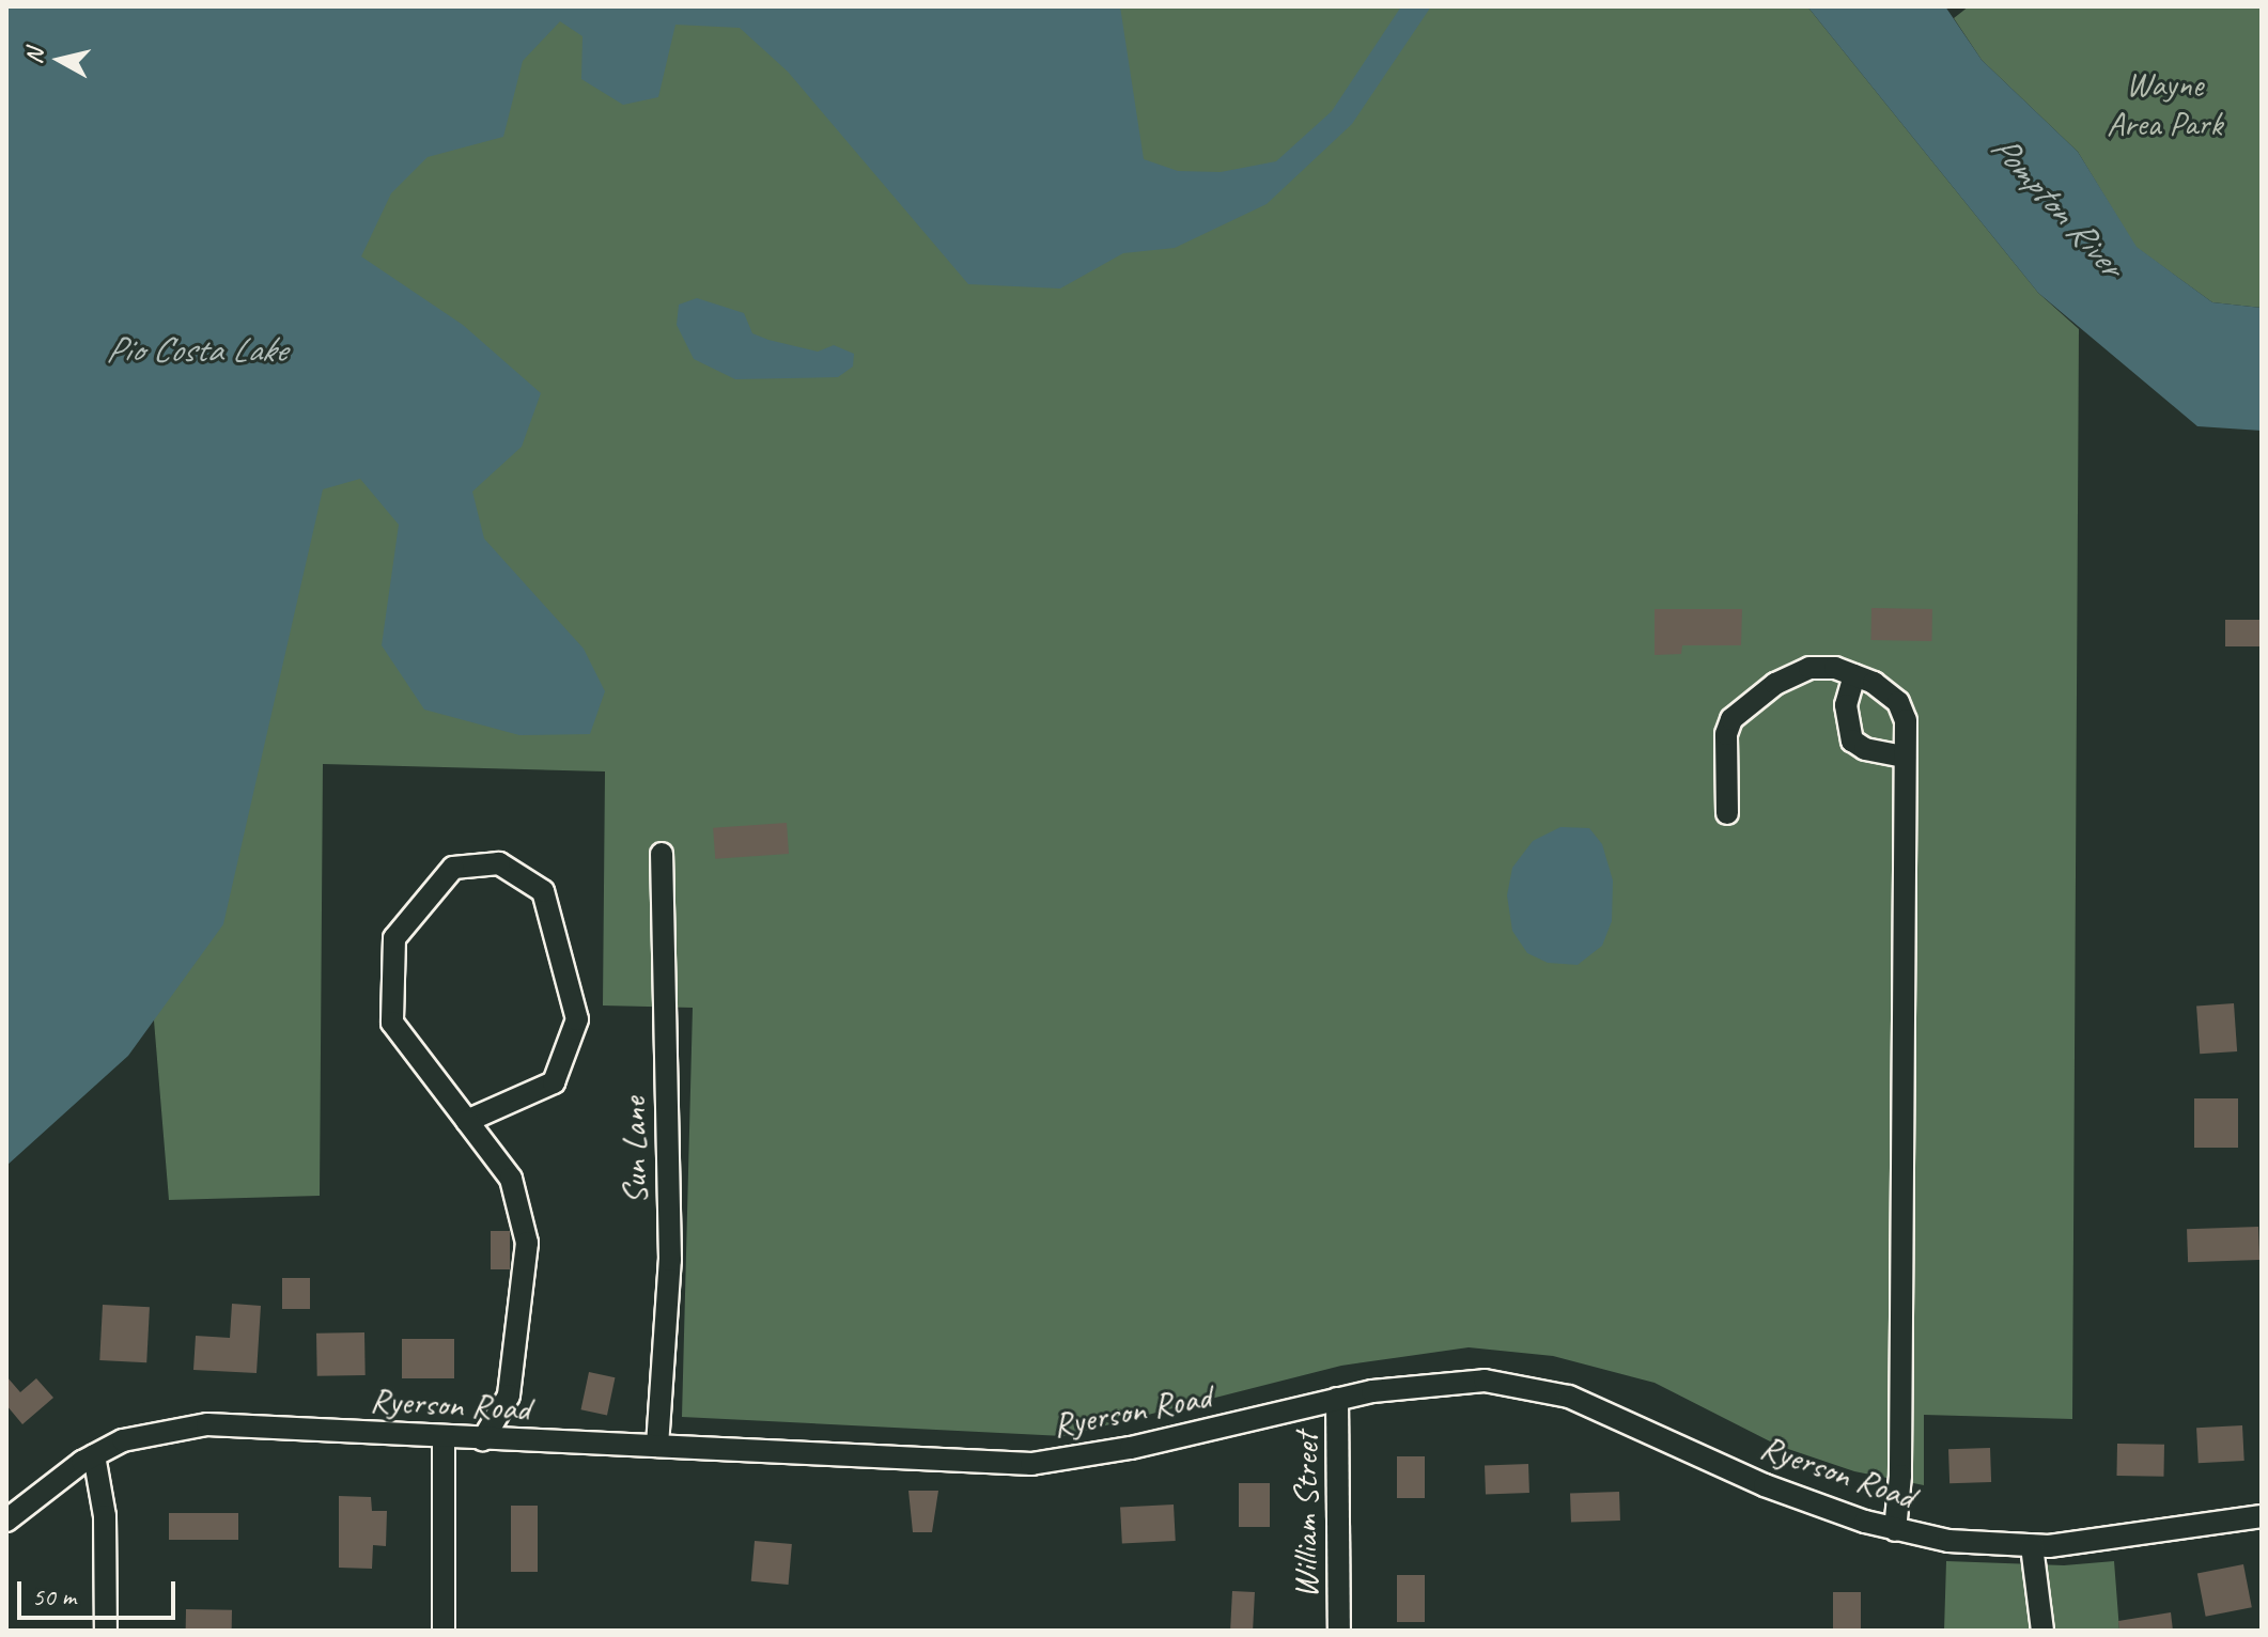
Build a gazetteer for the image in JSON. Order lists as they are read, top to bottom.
{
  "streets": {
    "street": ["Sun Lane", "Ryerson Road", "William Street"]
  },
  "crossings": [
    ["Sun Lane", "Ryerson Road"],
    ["Ryerson Road", "William Street"]
  ],
  "water": ["Pompton River", "Pio Costa Lake"],
  "parks": ["Wayne Area Park"],
  "scale_bar": "50 m",
  "north": "left"
}
